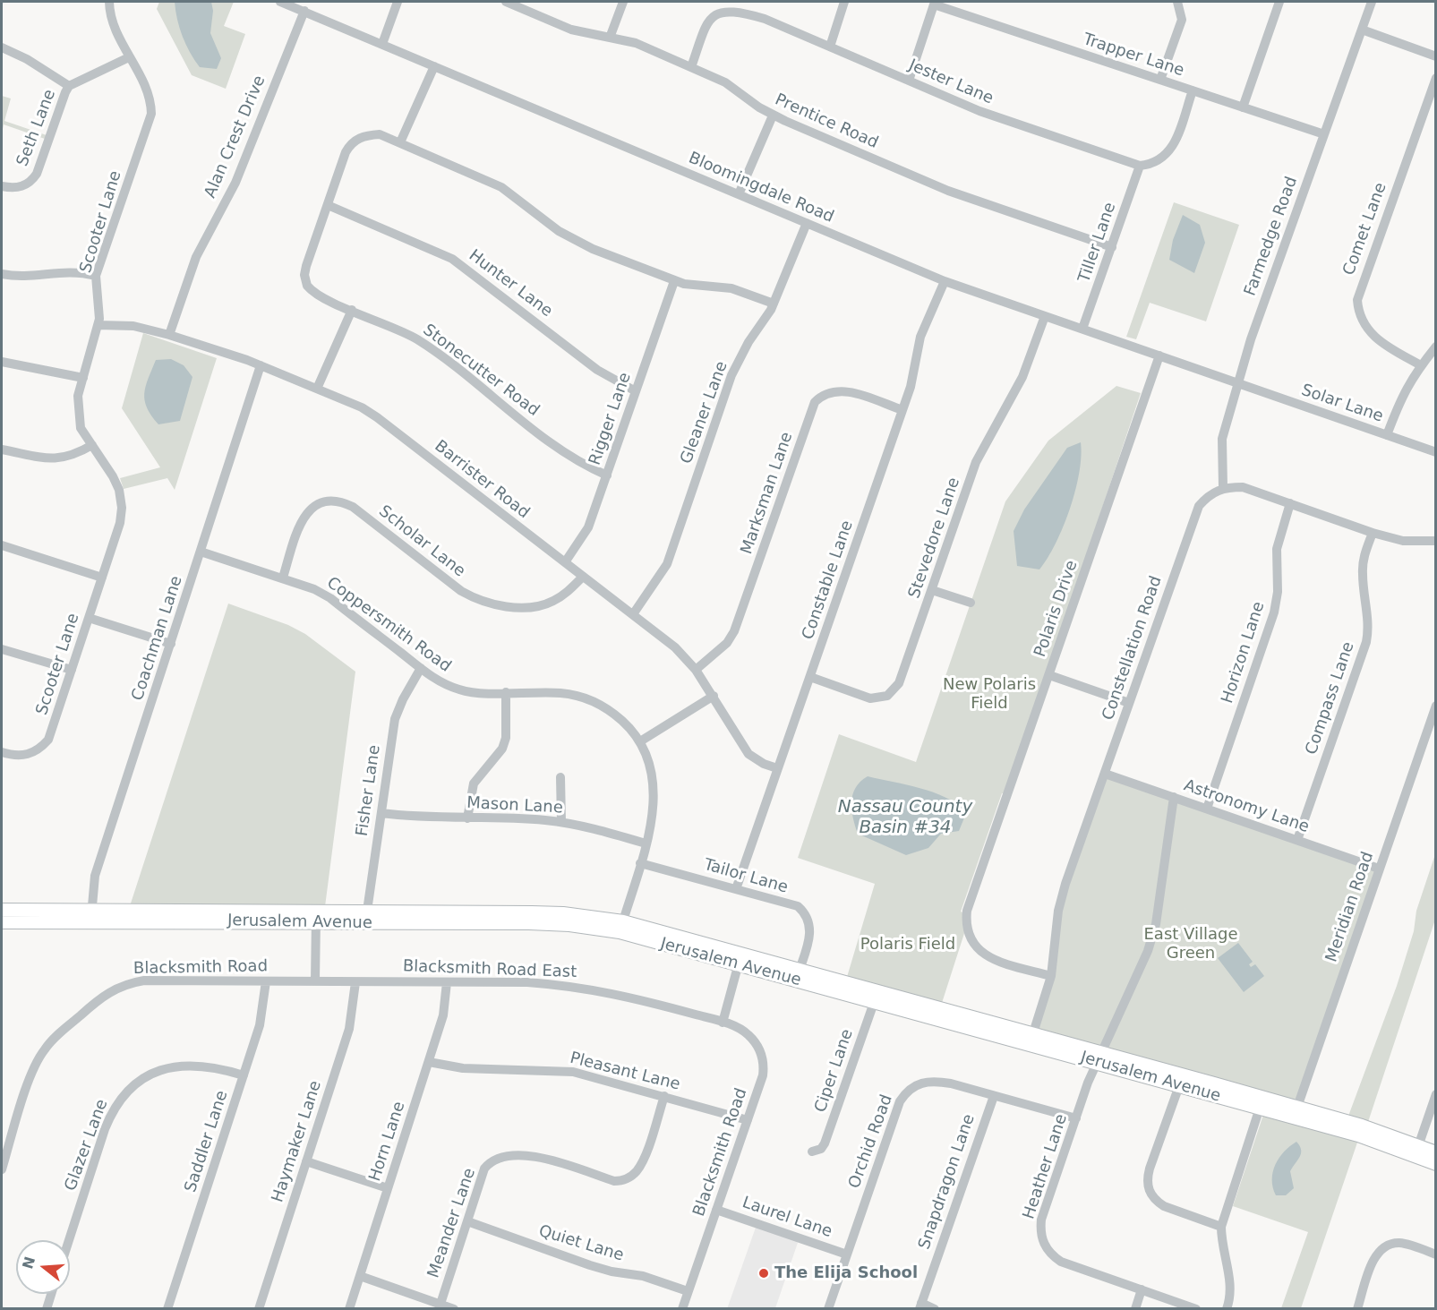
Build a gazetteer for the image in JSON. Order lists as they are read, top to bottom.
{
  "streets": {
    "main road": ["Jerusalem Avenue"],
    "street": [
      "Trapper Lane",
      "Jester Lane",
      "Prentice Road",
      "Seth Lane",
      "Alan Crest Drive",
      "Bloomingdale Road",
      "Scooter Lane",
      "Comet Lane",
      "Farmedge Road",
      "Tiller Lane",
      "Hunter Lane",
      "Stonecutter Road",
      "Solar Lane",
      "Gleaner Lane",
      "Rigger Lane",
      "Barrister Road",
      "Marksman Lane",
      "Stevedore Lane",
      "Scholar Lane",
      "Constable Lane",
      "Polaris Drive",
      "Coppersmith Road",
      "Coachman Lane",
      "Constellation Road",
      "Horizon Lane",
      "Compass Lane",
      "Fisher Lane",
      "Mason Lane",
      "Astronomy Lane",
      "Tailor Lane",
      "Meridian Road",
      "Blacksmith Road",
      "Blacksmith Road East",
      "Ciper Lane",
      "Pleasant Lane",
      "Saddler Lane",
      "Haymaker Lane",
      "Horn Lane",
      "Orchid Road",
      "Glazer Lane",
      "Heather Lane",
      "Snapdragon Lane",
      "Laurel Lane",
      "Meander Lane",
      "Quiet Lane"
    ]
  },
  "crossings": [
    ["Trapper Lane", "Farmedge Road"],
    ["Jester Lane", "Prentice Road"],
    ["Jester Lane", "Tiller Lane"],
    ["Prentice Road", "Tiller Lane"],
    ["Alan Crest Drive", "Bloomingdale Road"],
    ["Alan Crest Drive", "Barrister Road"],
    ["Bloomingdale Road", "Farmedge Road"],
    ["Bloomingdale Road", "Tiller Lane"],
    ["Bloomingdale Road", "Solar Lane"],
    ["Bloomingdale Road", "Gleaner Lane"],
    ["Bloomingdale Road", "Stevedore Lane"],
    ["Bloomingdale Road", "Constable Lane"],
    ["Bloomingdale Road", "Polaris Drive"],
    ["Scooter Lane", "Barrister Road"],
    ["Farmedge Road", "Solar Lane"],
    ["Farmedge Road", "Constellation Road"],
    ["Hunter Lane", "Stonecutter Road"],
    ["Hunter Lane", "Rigger Lane"],
    ["Stonecutter Road", "Gleaner Lane"],
    ["Stonecutter Road", "Rigger Lane"],
    ["Gleaner Lane", "Barrister Road"],
    ["Rigger Lane", "Barrister Road"],
    ["Barrister Road", "Marksman Lane"],
    ["Barrister Road", "Scholar Lane"],
    ["Barrister Road", "Constable Lane"],
    ["Barrister Road", "Coachman Lane"],
    ["Marksman Lane", "Constable Lane"],
    ["Stevedore Lane", "Constable Lane"],
    ["Scholar Lane", "Coppersmith Road"],
    ["Constable Lane", "Tailor Lane"],
    ["Polaris Drive", "Constellation Road"],
    ["Coppersmith Road", "Coachman Lane"],
    ["Coppersmith Road", "Fisher Lane"],
    ["Coppersmith Road", "Mason Lane"],
    ["Coppersmith Road", "Tailor Lane"],
    ["Coppersmith Road", "Jerusalem Avenue"],
    ["Coachman Lane", "Jerusalem Avenue"],
    ["Constellation Road", "Astronomy Lane"],
    ["Constellation Road", "Jerusalem Avenue"],
    ["Horizon Lane", "Astronomy Lane"],
    ["Compass Lane", "Astronomy Lane"],
    ["Fisher Lane", "Mason Lane"],
    ["Fisher Lane", "Jerusalem Avenue"],
    ["Astronomy Lane", "Meridian Road"],
    ["Tailor Lane", "Jerusalem Avenue"],
    ["Meridian Road", "Jerusalem Avenue"],
    ["Jerusalem Avenue", "Ciper Lane"],
    ["Jerusalem Avenue", "Heather Lane"],
    ["Blacksmith Road", "Blacksmith Road East"],
    ["Blacksmith Road", "Pleasant Lane"],
    ["Blacksmith Road", "Saddler Lane"],
    ["Blacksmith Road", "Laurel Lane"],
    ["Blacksmith Road", "Quiet Lane"],
    ["Blacksmith Road East", "Haymaker Lane"],
    ["Blacksmith Road East", "Horn Lane"],
    ["Pleasant Lane", "Horn Lane"],
    ["Pleasant Lane", "Meander Lane"],
    ["Saddler Lane", "Glazer Lane"],
    ["Orchid Road", "Heather Lane"],
    ["Orchid Road", "Snapdragon Lane"],
    ["Orchid Road", "Laurel Lane"],
    ["Meander Lane", "Quiet Lane"]
  ],
  "water": ["Nassau County Basin #34"],
  "parks": ["New Polaris Field", "East Village Green", "Polaris Field"],
  "places": ["The Elija School"],
  "north": "left"
}
